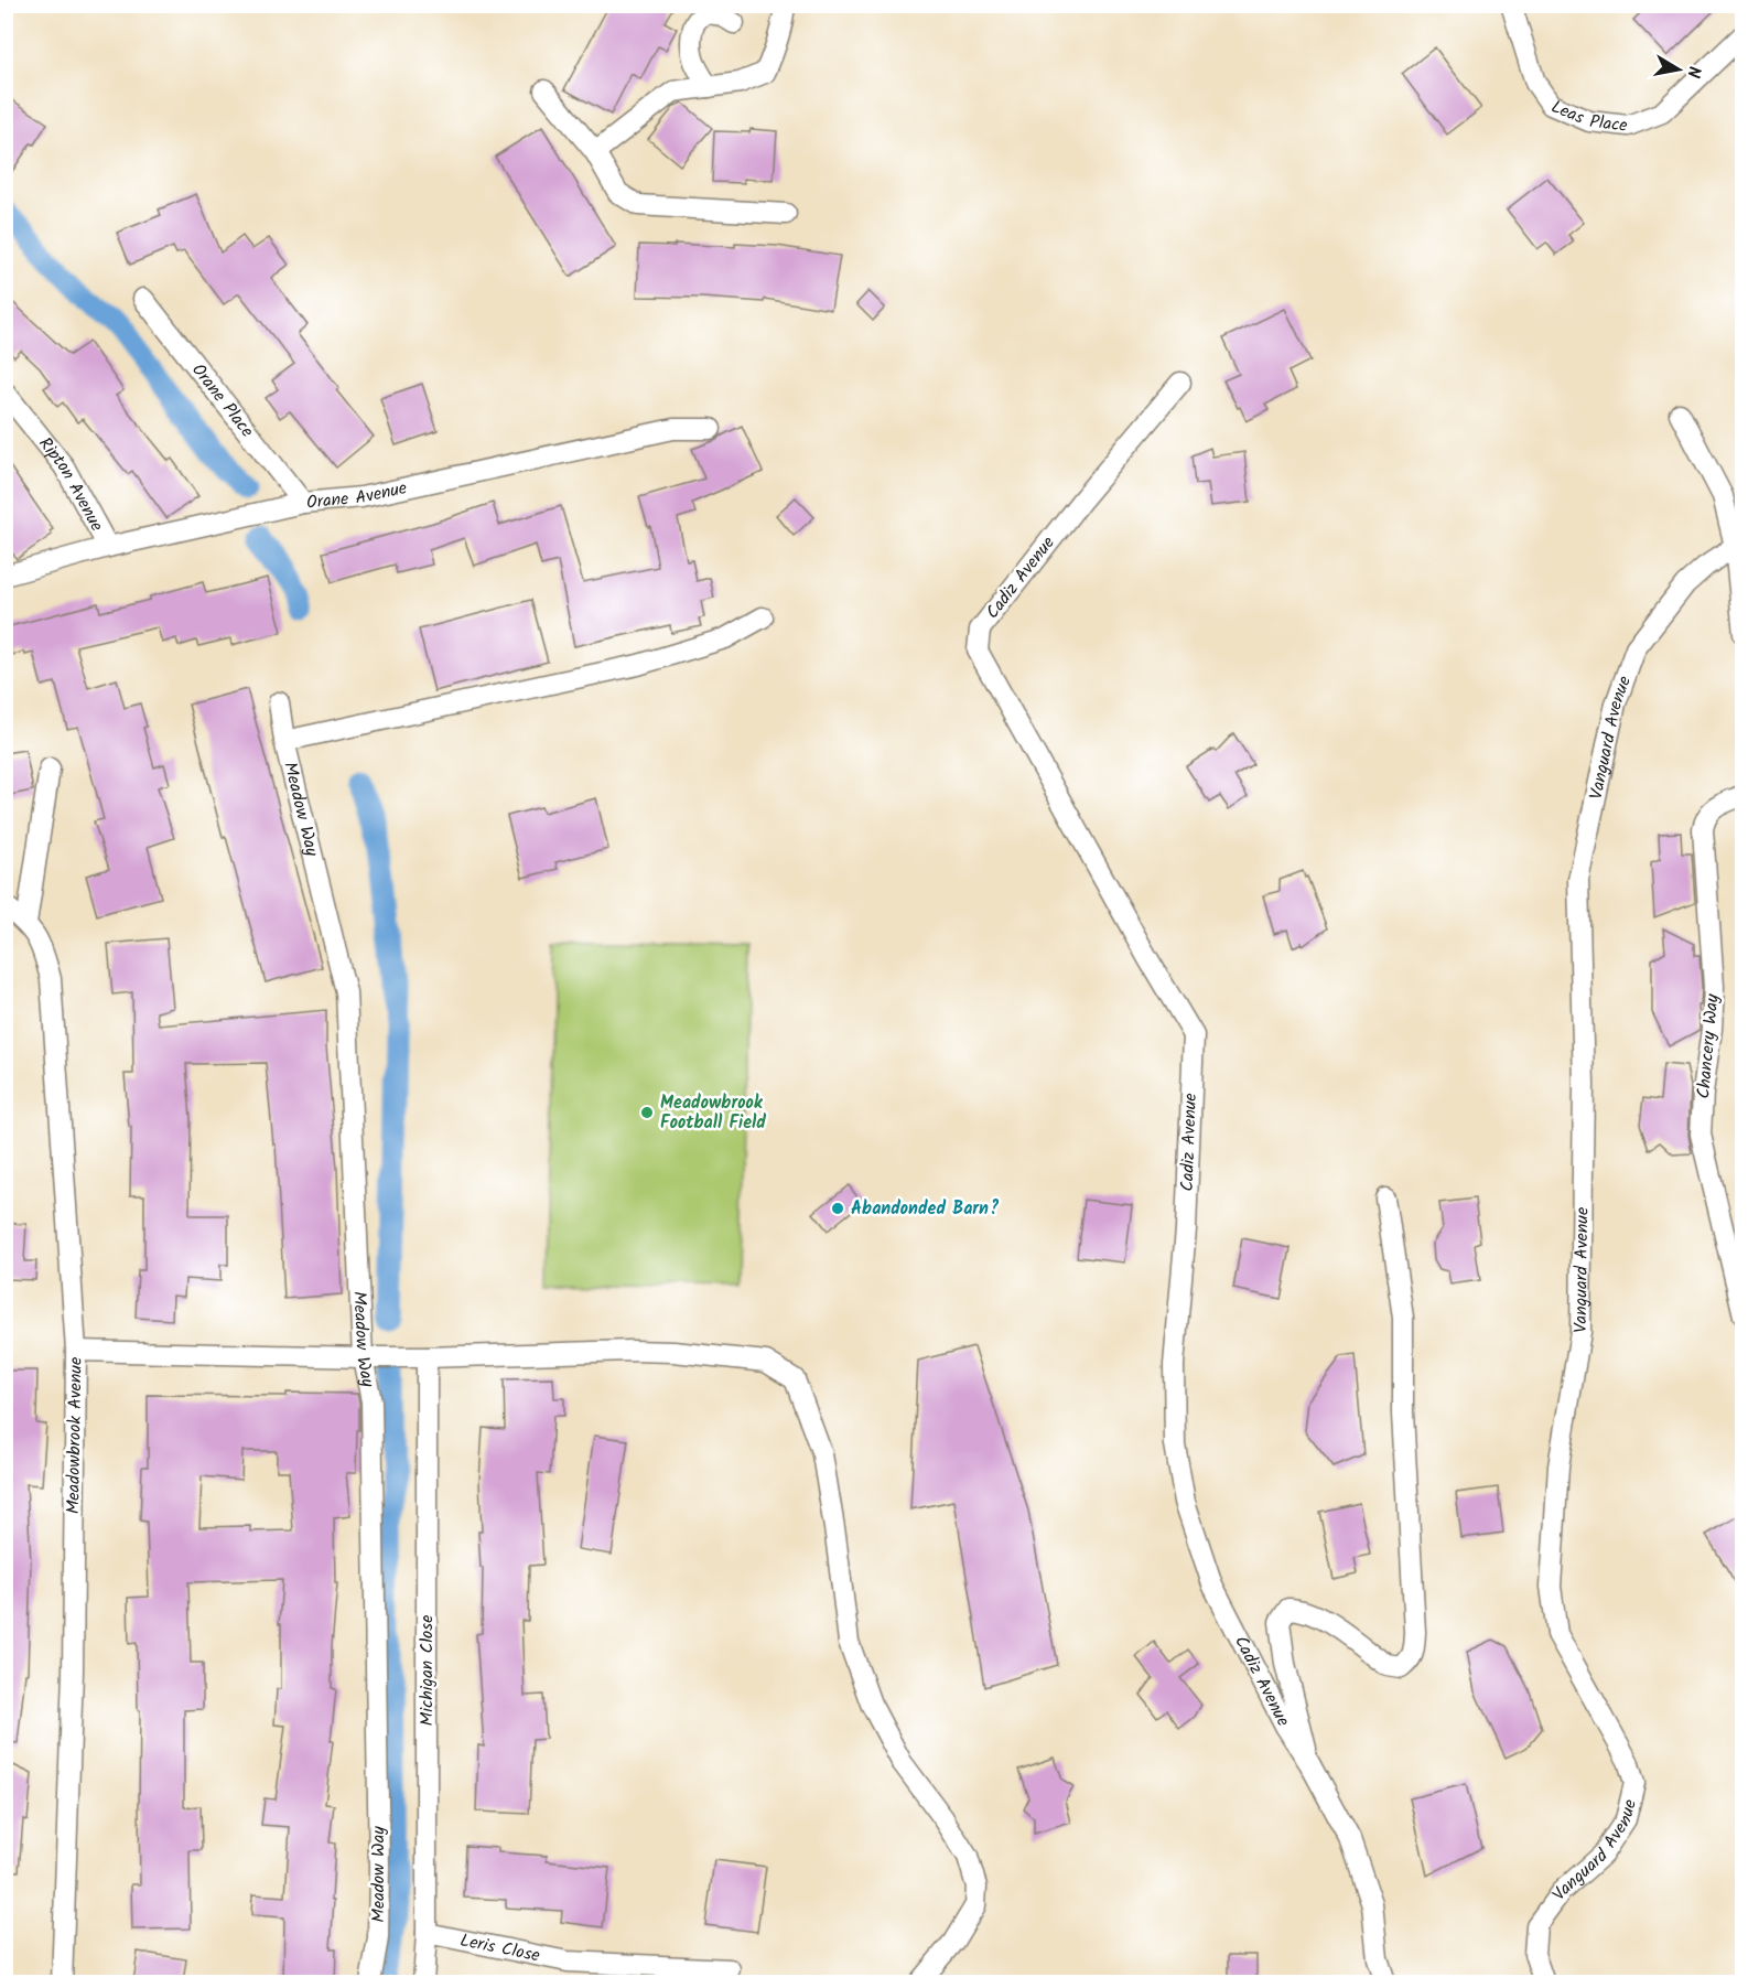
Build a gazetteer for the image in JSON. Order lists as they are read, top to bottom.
{
  "streets": {
    "street": [
      "Leas Place",
      "Orane Place",
      "Ripton Avenue",
      "Orane Avenue",
      "Cadiz Avenue",
      "Vanguard Avenue",
      "Meadow Way",
      "Chancery Way",
      "Meadowbrook Avenue",
      "Michigan Close",
      "Leris Close"
    ]
  },
  "crossings": [
    ["Orane Place", "Orane Avenue"],
    ["Ripton Avenue", "Orane Avenue"],
    ["Michigan Close", "Leris Close"]
  ],
  "places": ["Meadowbrook Football Field", "Abandonded Barn?"],
  "north": "right"
}
